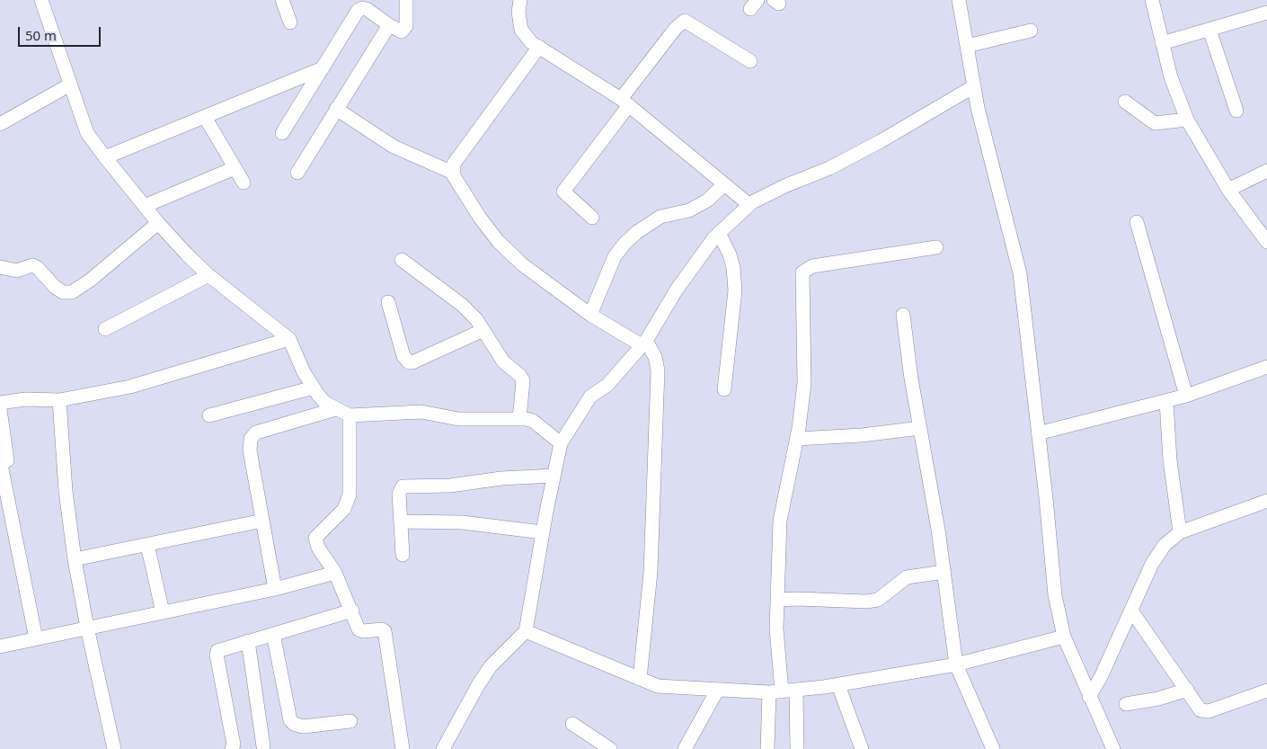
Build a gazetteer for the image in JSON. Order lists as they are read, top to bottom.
{
  "scale_bar": "50 m"
}
